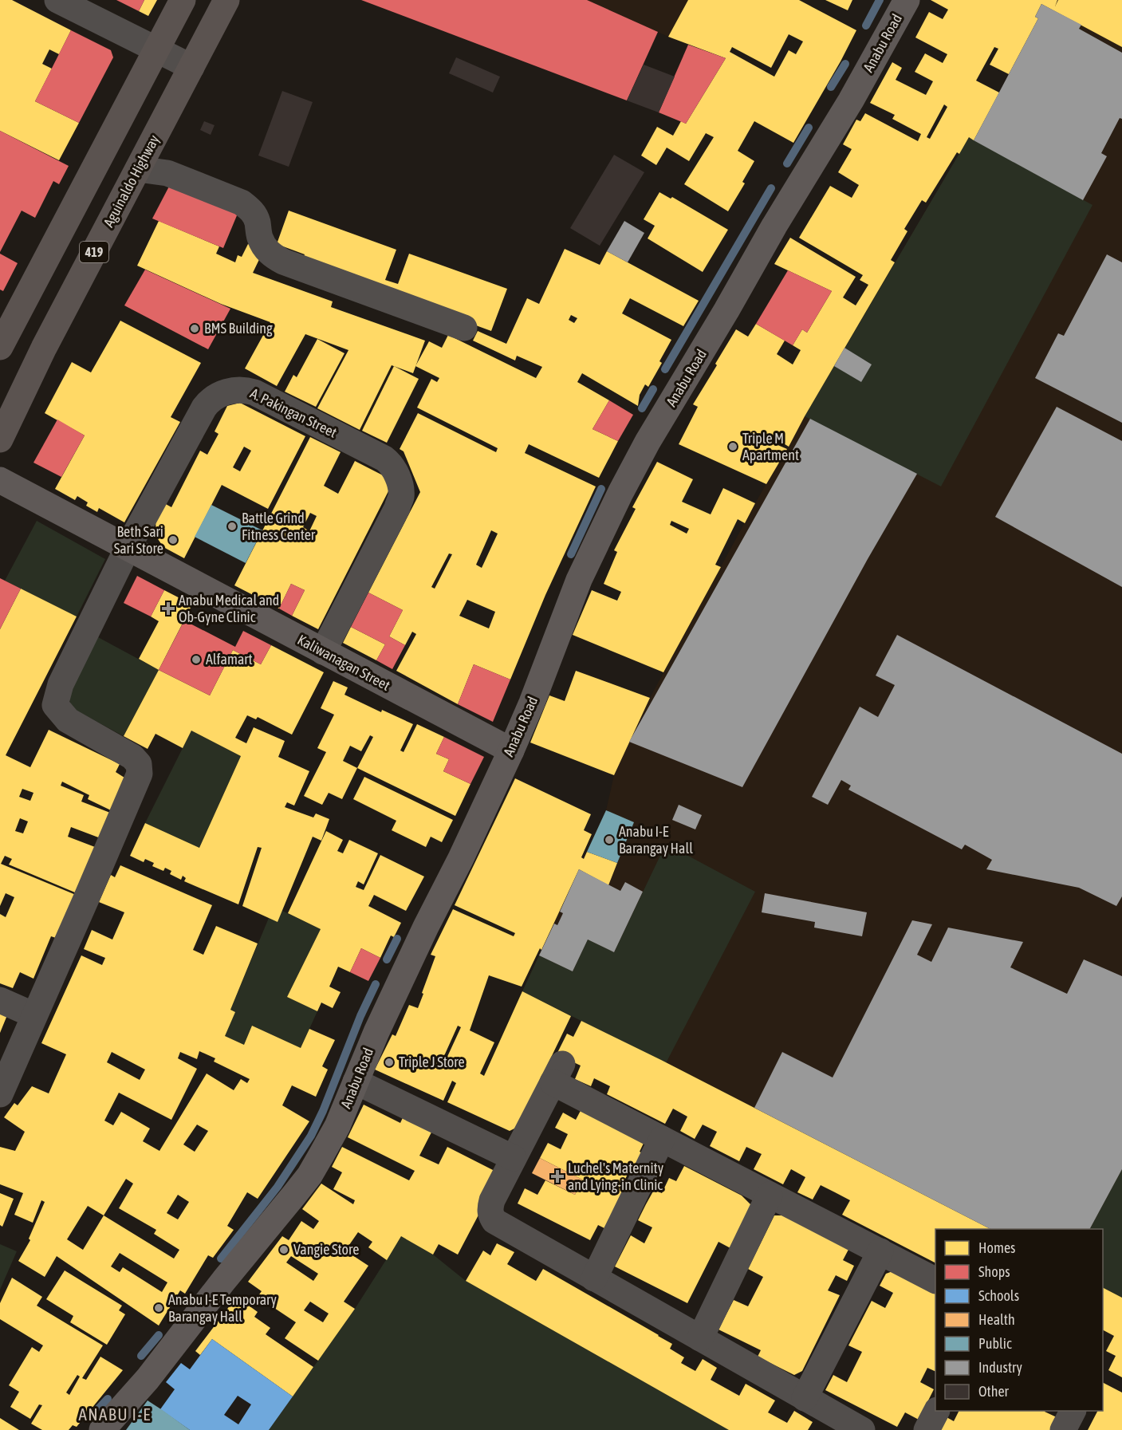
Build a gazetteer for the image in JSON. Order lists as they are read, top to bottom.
{
  "streets": {
    "highway": ["Aguinaldo Highway", "419"],
    "street": ["Anabu Road", "A. Pakingan Street", "Kaliwanagan Street"]
  },
  "crossings": [
    ["Anabu Road", "Kaliwanagan Street"],
    ["A. Pakingan Street", "Kaliwanagan Street"]
  ],
  "districts": ["ANABU I-E"],
  "places": {
    "other": [
      "BMS Building",
      "Triple M Apartment",
      "Battle Grind Fitness Center",
      "Beth Sari Sari Store",
      "Alfamart",
      "Anabu I-E Barangay Hall",
      "Triple J Store",
      "Vangie Store",
      "Anabu I-E Temporary Barangay Hall"
    ],
    "health": ["Anabu Medical and Ob-Gyne Clinic", "Luchel's Maternity and Lying-in Clinic"]
  },
  "legend": [
    "Homes",
    "Shops",
    "Schools",
    "Health",
    "Public",
    "Industry",
    "Other"
  ]
}
